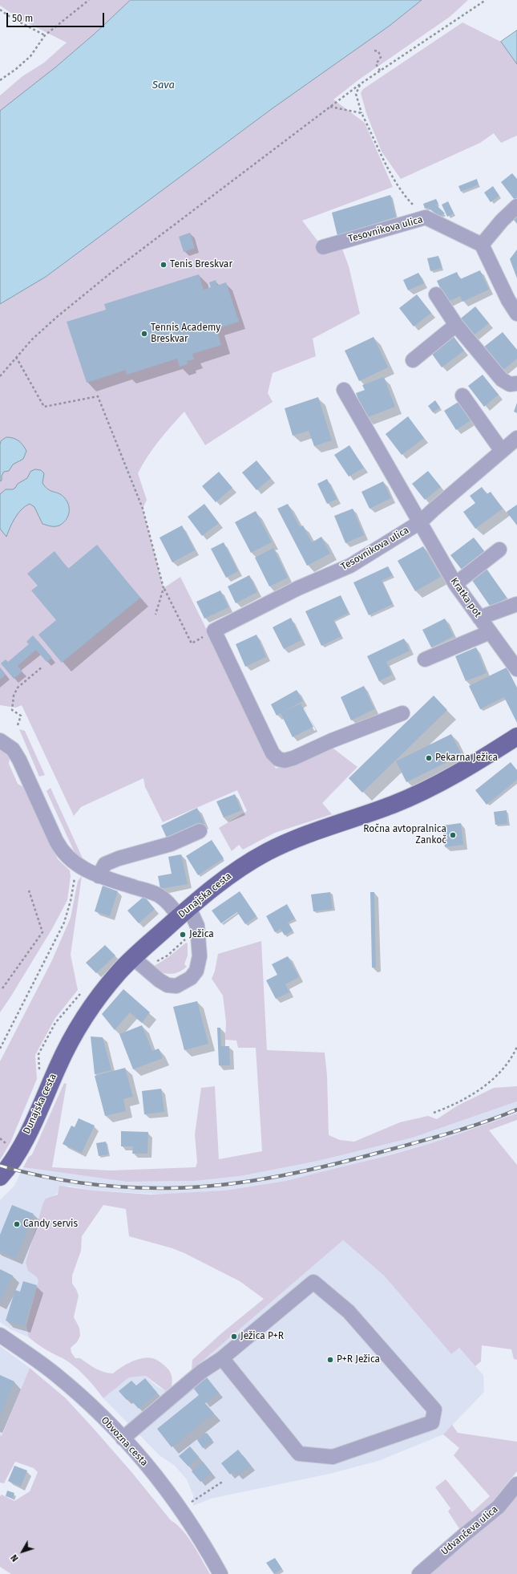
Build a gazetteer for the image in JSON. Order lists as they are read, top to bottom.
{
  "streets": {
    "main road": ["Dunajska cesta"],
    "street": [
      "Tesovnikova ulica",
      "Kratka pot",
      "Obvozna cesta",
      "Udvančeva ulica"
    ]
  },
  "crossings": [
    ["Tesovnikova ulica", "Kratka pot"]
  ],
  "water": ["Sava"],
  "places": [
    "Tenis Breskvar",
    "Tennis Academy Breskvar",
    "Pekarna Ježica",
    "Ročna avtopralnica Zankoč",
    "Ježica",
    "Candy servis",
    "Ježica P+R",
    "P+R Ježica"
  ],
  "scale_bar": "50 m",
  "north": "bottom left"
}
